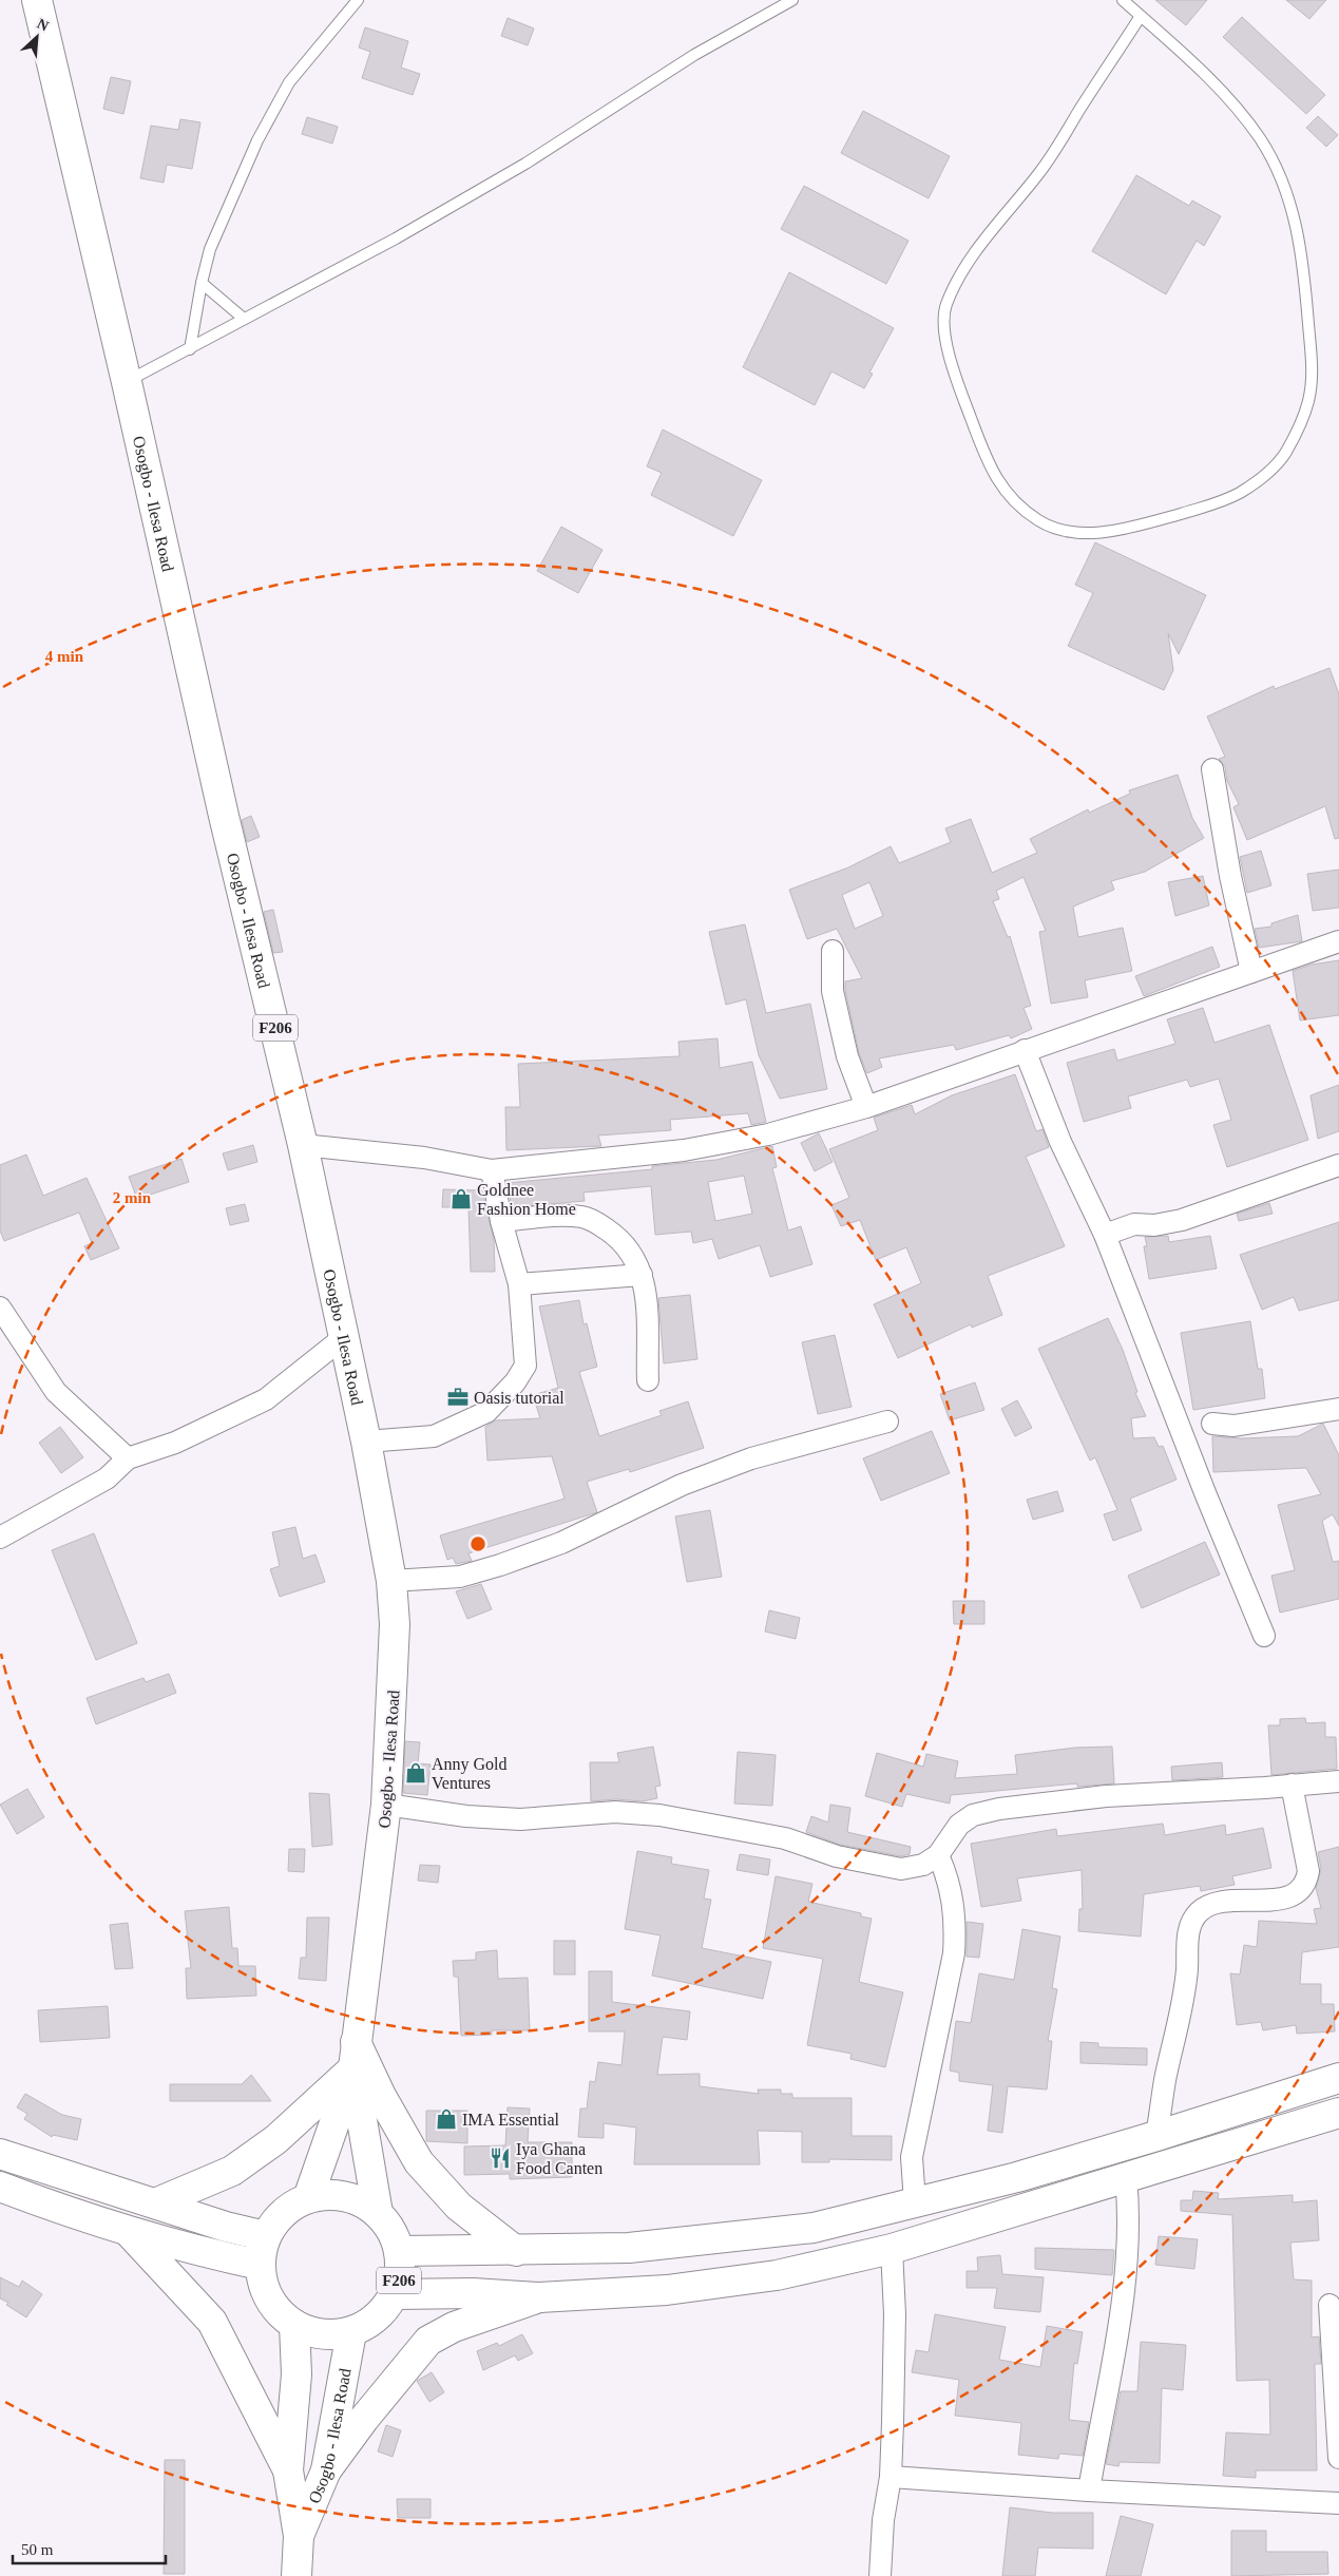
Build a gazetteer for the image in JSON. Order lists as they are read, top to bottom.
{
  "streets": {
    "main road": ["Osogbo - Ilesa Road", "F206"]
  },
  "crossings": [
    ["Osogbo - Ilesa Road", "F206"]
  ],
  "places": {
    "shop": ["Goldnee Fashion Home", "Anny Gold Ventures", "IMA Essential"],
    "office": ["Oasis tutorial"],
    "restaurant": ["Iya Ghana Food Canten"]
  },
  "scale_bar": "50 m",
  "north": "top right",
  "rings": ["4 min", "2 min"]
}
